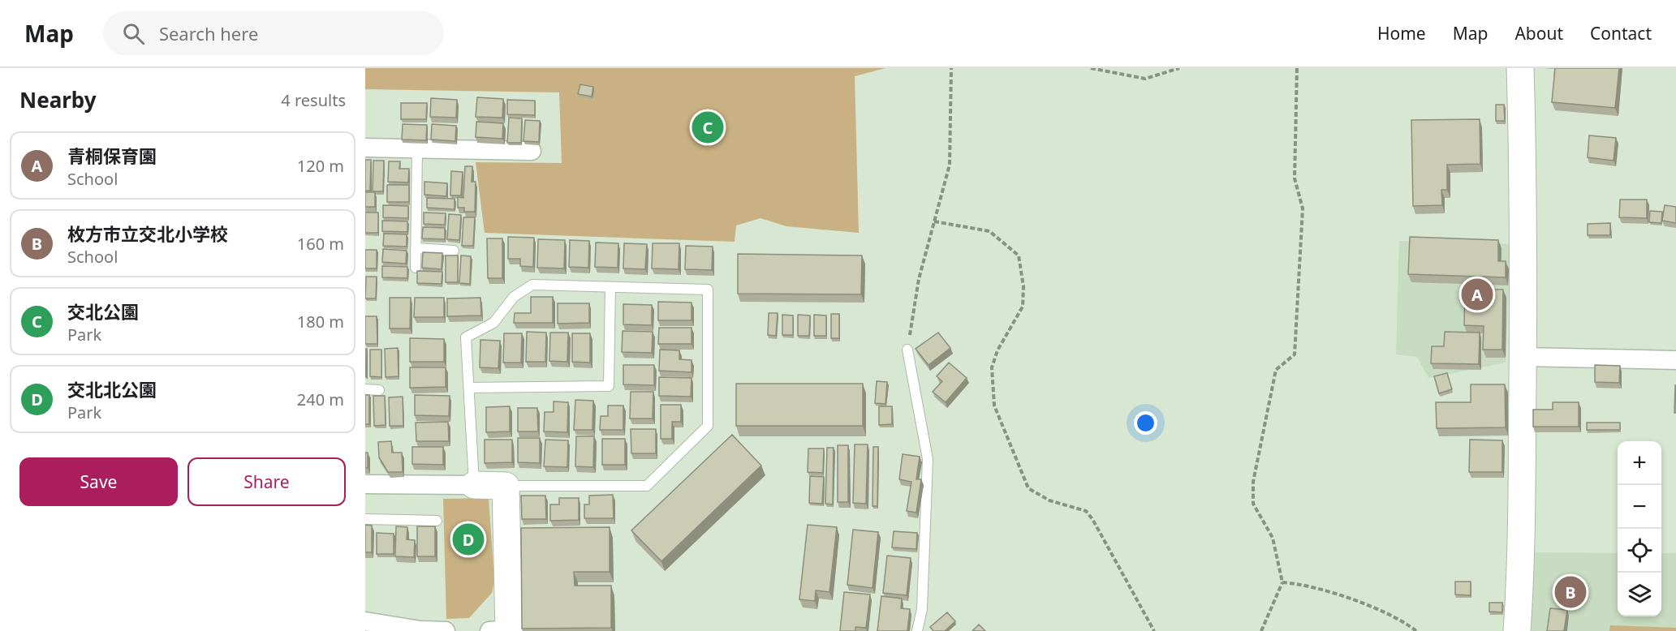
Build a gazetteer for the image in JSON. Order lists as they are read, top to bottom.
{
  "page": {
    "header": "Map",
    "search": "Search here",
    "nav": [
      "Home",
      "Map",
      "About",
      "Contact"
    ],
    "heading": ["Nearby", "4 results"],
    "pins": [
      "C",
      "A",
      "D",
      "B"
    ],
    "list": [
      {
        "mark": "A",
        "name": "青桐保育園",
        "note": "School",
        "value": "120 m"
      },
      {
        "mark": "B",
        "name": "枚方市立交北小学校",
        "note": "School",
        "value": "160 m"
      },
      {
        "mark": "C",
        "name": "交北公園",
        "note": "Park",
        "value": "180 m"
      },
      {
        "mark": "D",
        "name": "交北北公園",
        "note": "Park",
        "value": "240 m"
      }
    ],
    "map_buttons": ["+", "−"],
    "buttons": ["Save", "Share"]
  }
}
